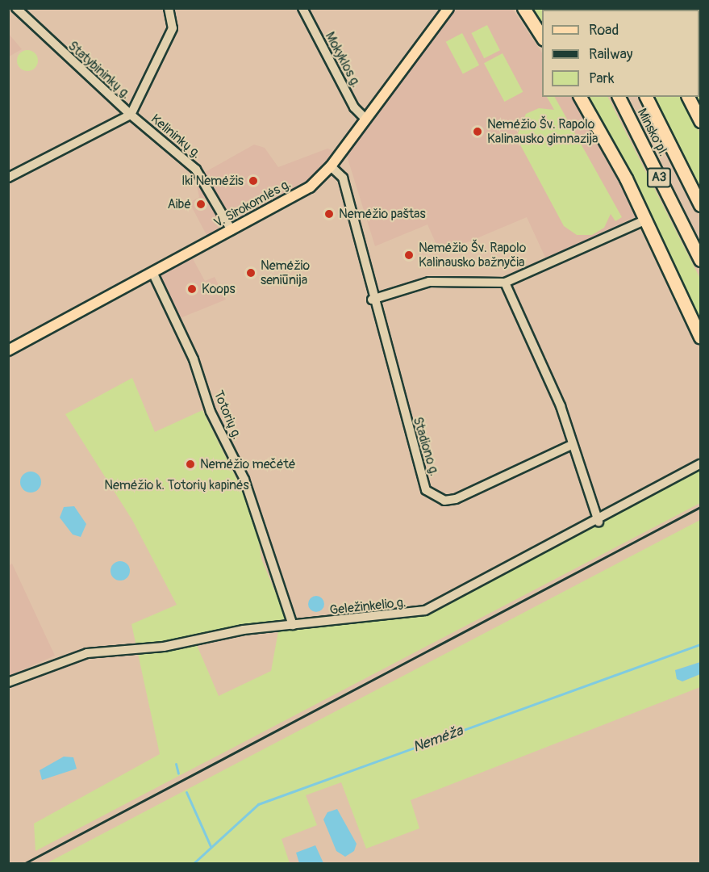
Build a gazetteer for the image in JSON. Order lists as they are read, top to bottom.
{
  "streets": {
    "highway": ["Minsko pl.", "A3"],
    "main road": ["V. Sirokomlės g."],
    "street": [
      "Mokyklos g.",
      "Statybininkų g.",
      "Kelininkų g.",
      "Totorių g.",
      "Stadiono g.",
      "Geležinkelio g."
    ]
  },
  "crossings": [
    ["Mokyklos g.", "V. Sirokomlės g."],
    ["Statybininkų g.", "Kelininkų g."],
    ["Kelininkų g.", "V. Sirokomlės g."],
    ["V. Sirokomlės g.", "Totorių g."],
    ["V. Sirokomlės g.", "Stadiono g."],
    ["Totorių g.", "Geležinkelio g."]
  ],
  "water": ["Nemėža"],
  "parks": ["Nemėžio k. Totorių kapinės"],
  "places": [
    "Nemėžio Šv. Rapolo Kalinausko gimnazija",
    "Iki Nemėžis",
    "Aibė",
    "Nemėžio paštas",
    "Nemėžio Šv. Rapolo Kalinausko bažnyčia",
    "Nemėžio seniūnija",
    "Koops",
    "Nemėžio mečėtė"
  ],
  "legend": ["Road", "Railway", "Park"]
}
